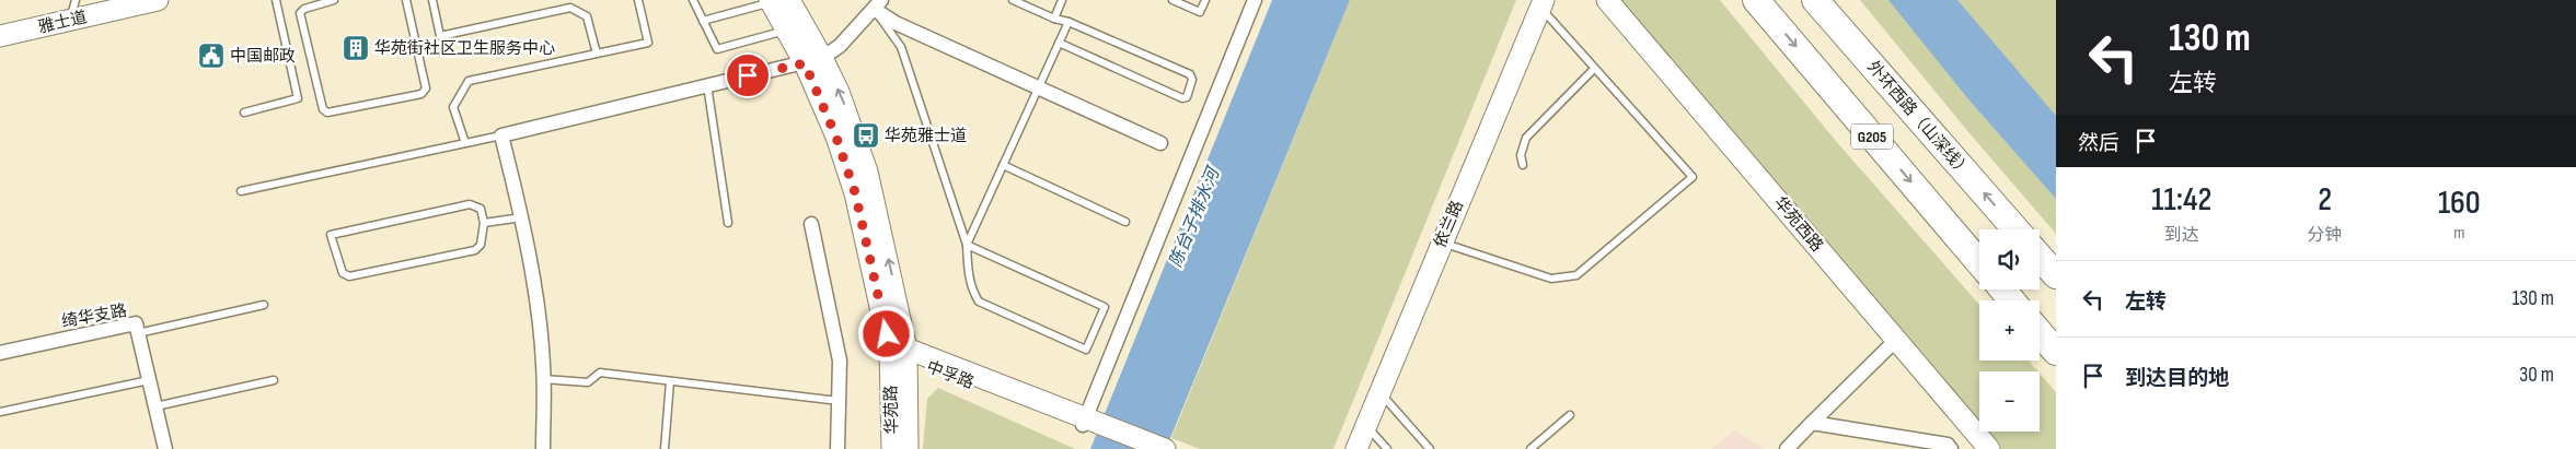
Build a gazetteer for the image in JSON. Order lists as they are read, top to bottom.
{
  "streets": {
    "highway": ["外环西路（山深线）", "G205"],
    "street": [
      "雅士道",
      "依兰路",
      "华苑西路",
      "绮华支路",
      "中孚路",
      "华苑路"
    ]
  },
  "crossings": [
    ["中孚路", "华苑路"]
  ],
  "water": ["陈台子排水河"],
  "places": {
    "building": ["华苑街社区卫生服务中心"],
    "public building": ["中国邮政"],
    "bus stop": ["华苑雅士道"]
  },
  "page": {
    "turn": ["130 m", "左转"],
    "then": "然后",
    "eta": [
      "11:42",
      "到达",
      "2",
      "分钟",
      "160",
      "m"
    ],
    "map_buttons": ["+", "−"],
    "list": [
      {
        "name": "左转",
        "value": "130 m"
      },
      {
        "name": "到达目的地",
        "value": "30 m"
      }
    ]
  }
}
